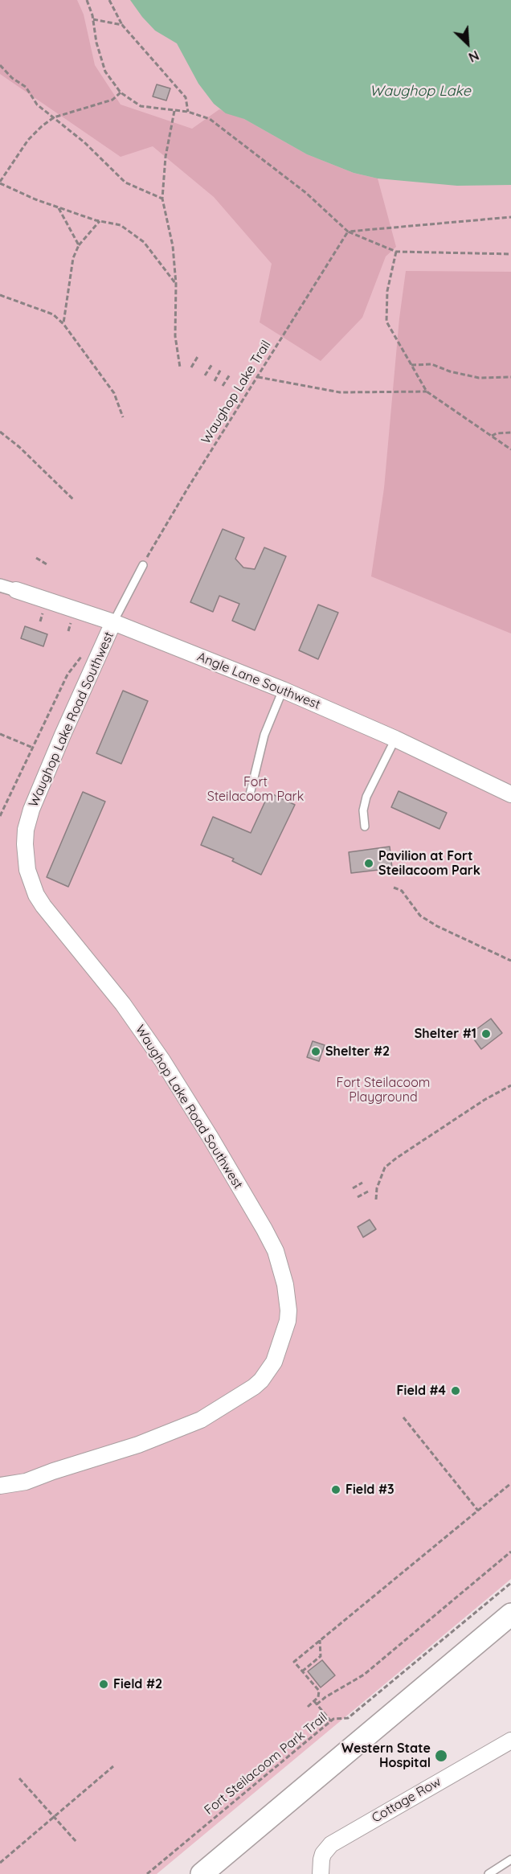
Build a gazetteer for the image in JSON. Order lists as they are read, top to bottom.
{
  "streets": {
    "street": ["Angle Lane Southwest", "Waughop Lake Road Southwest", "Cottage Row"],
    "path": ["Waughop Lake Trail", "Fort Steilacoom Park Trail"]
  },
  "crossings": [
    ["Waughop Lake Trail", "Waughop Lake Road Southwest"],
    ["Angle Lane Southwest", "Waughop Lake Road Southwest"]
  ],
  "water": ["Waughop Lake"],
  "parks": ["Fort Steilacoom Park", "Fort Steilacoom Playground"],
  "places": [
    "Pavilion at Fort Steilacoom Park",
    "Shelter #1",
    "Shelter #2",
    "Field #4",
    "Field #3",
    "Field #2",
    "Western State Hospital"
  ],
  "north": "bottom right"
}
